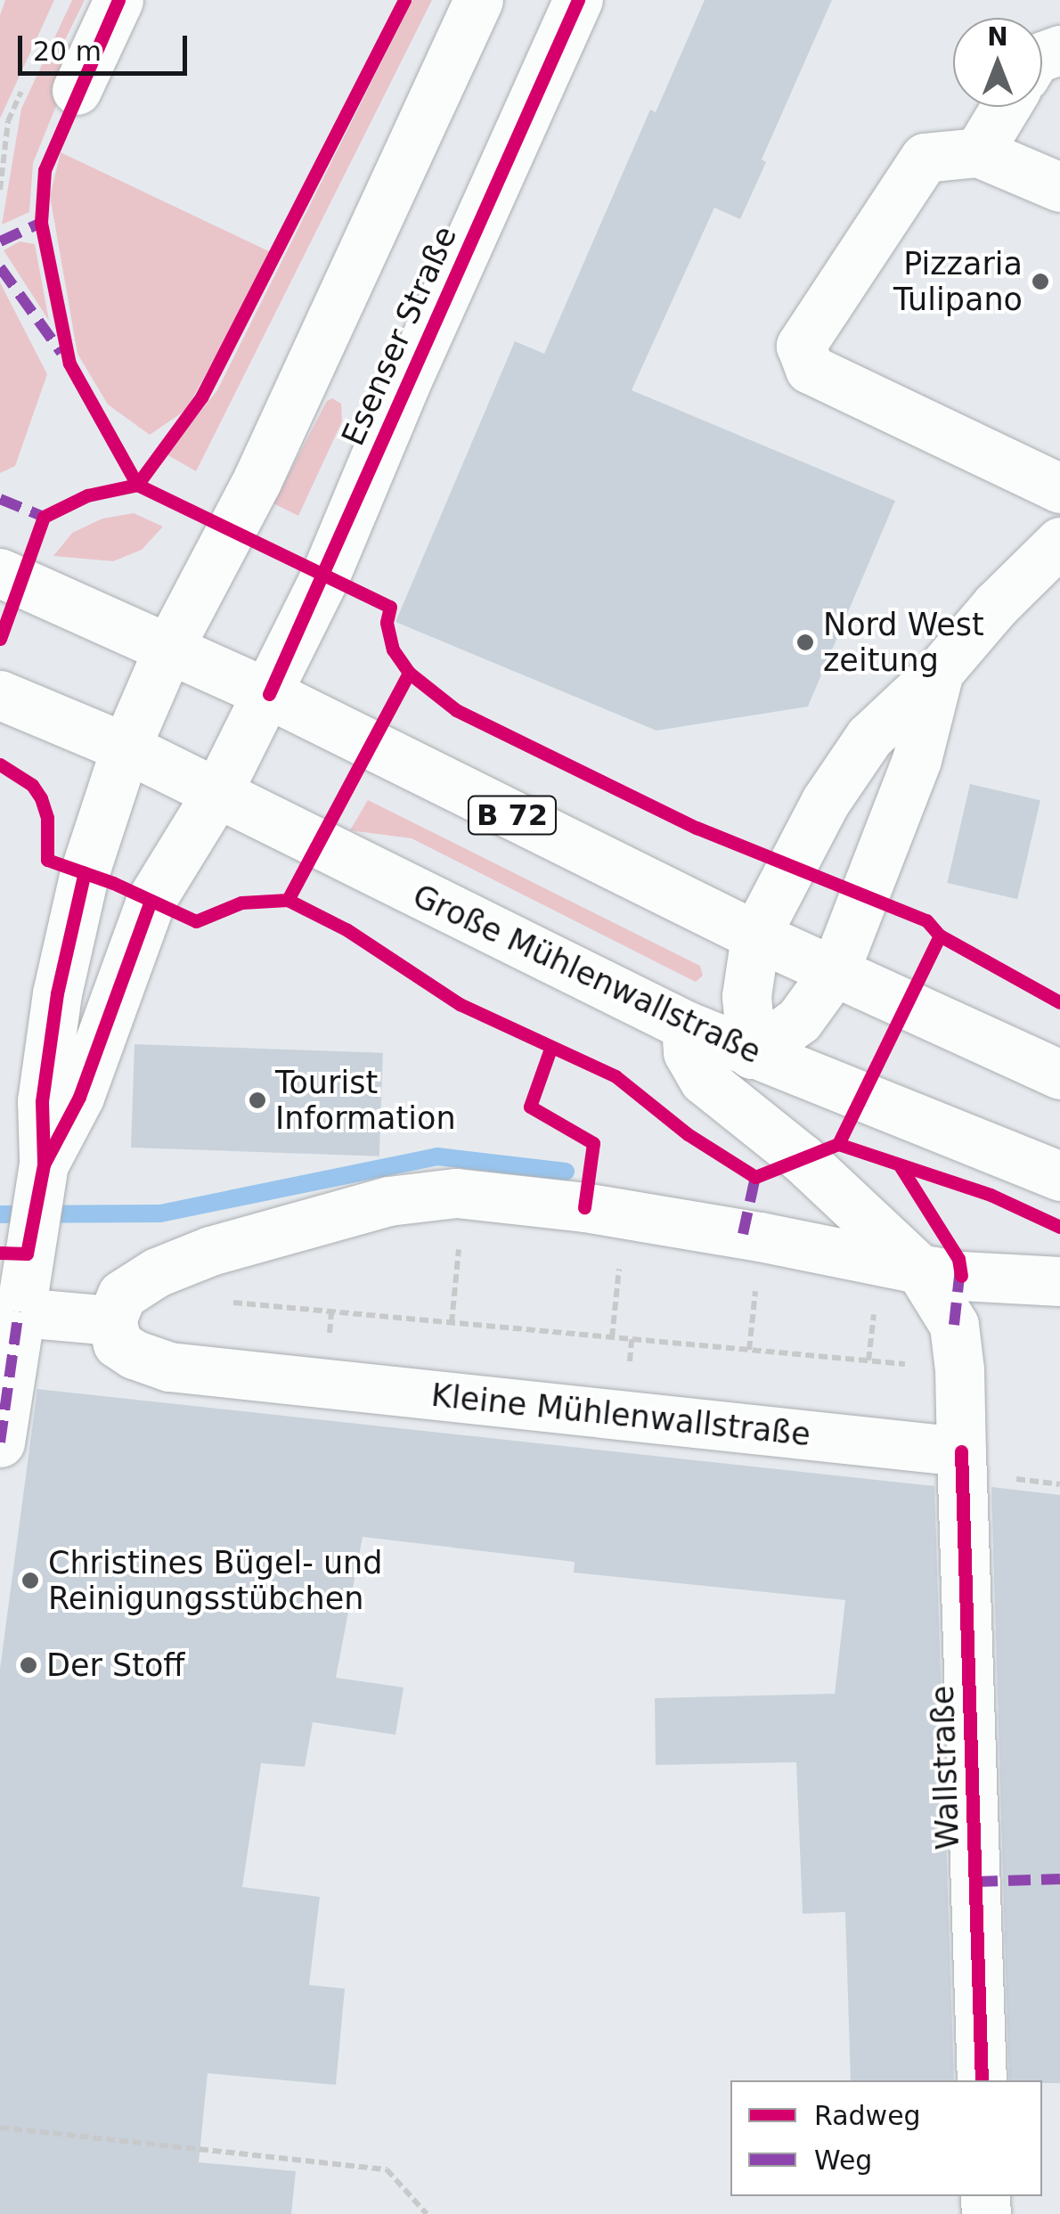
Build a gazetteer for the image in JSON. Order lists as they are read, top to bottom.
{
  "streets": {
    "street": [
      "Esenser Straße",
      "B 72",
      "Große Mühlenwallstraße",
      "Kleine Mühlenwallstraße",
      "Wallstraße"
    ]
  },
  "crossings": [
    ["Esenser Straße", "B 72"],
    ["Esenser Straße", "Große Mühlenwallstraße"],
    ["Kleine Mühlenwallstraße", "Wallstraße"]
  ],
  "places": [
    "Pizzaria Tulipano",
    "Nord West zeitung",
    "Tourist Information",
    "Christines Bügel- und Reinigungsstübchen",
    "Der Stoff"
  ],
  "legend": ["Radweg", "Weg"],
  "scale_bar": "20 m",
  "north": "top"
}
